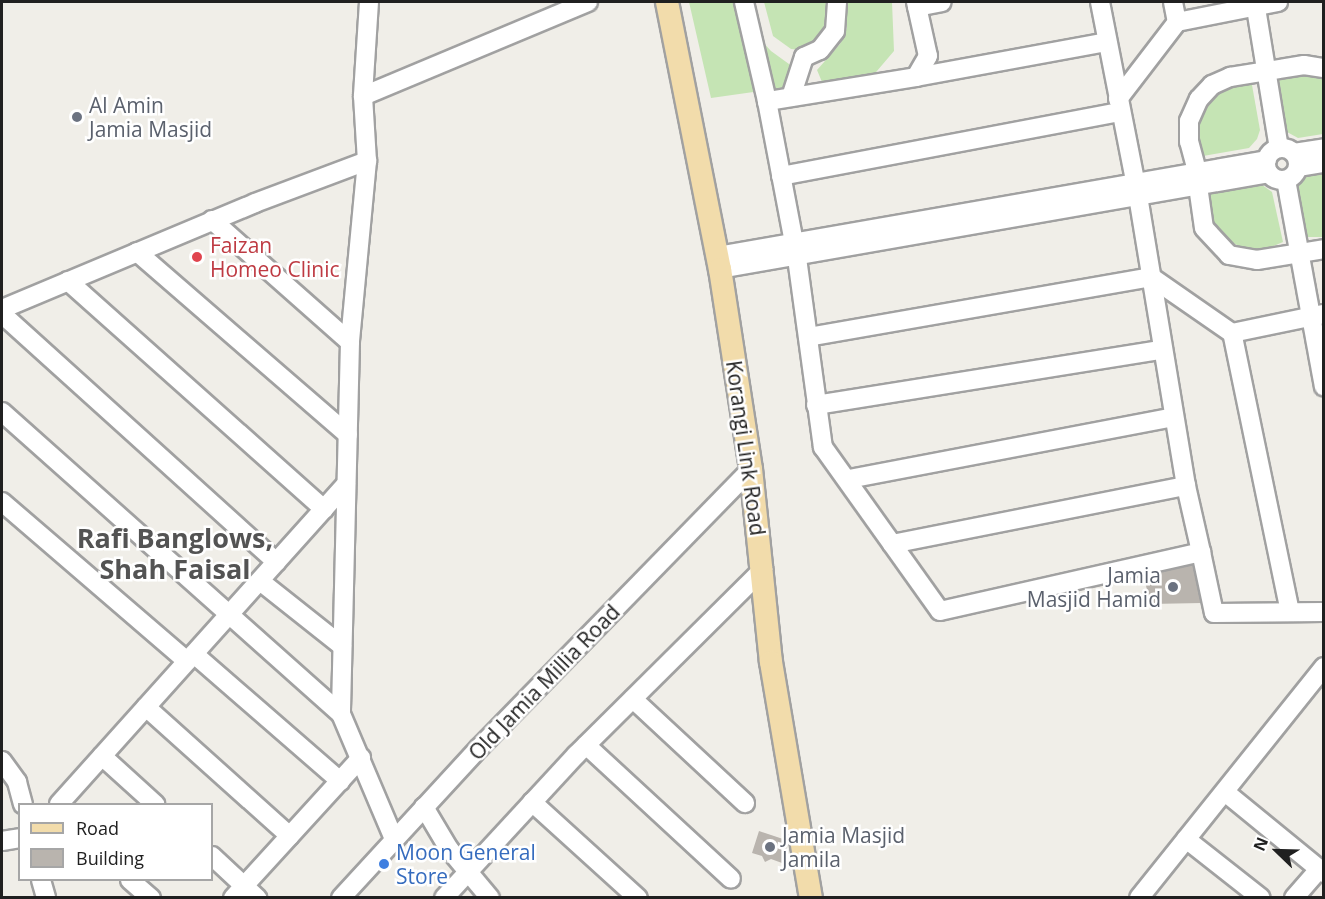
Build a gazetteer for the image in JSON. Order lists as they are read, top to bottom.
{
  "streets": {
    "main road": ["Korangi Link Road"],
    "street": ["Old Jamia Millia Road"]
  },
  "crossings": [
    ["Korangi Link Road", "Old Jamia Millia Road"]
  ],
  "districts": ["Rafi Banglows, Shah Faisal"],
  "places": [
    "Al Amin Jamia Masjid",
    "Faizan Homeo Clinic",
    "Jamia Masjid Hamid",
    "Jamia Masjid Jamila",
    "Moon General Store"
  ],
  "legend": ["Road", "Building"],
  "north": "top left"
}
